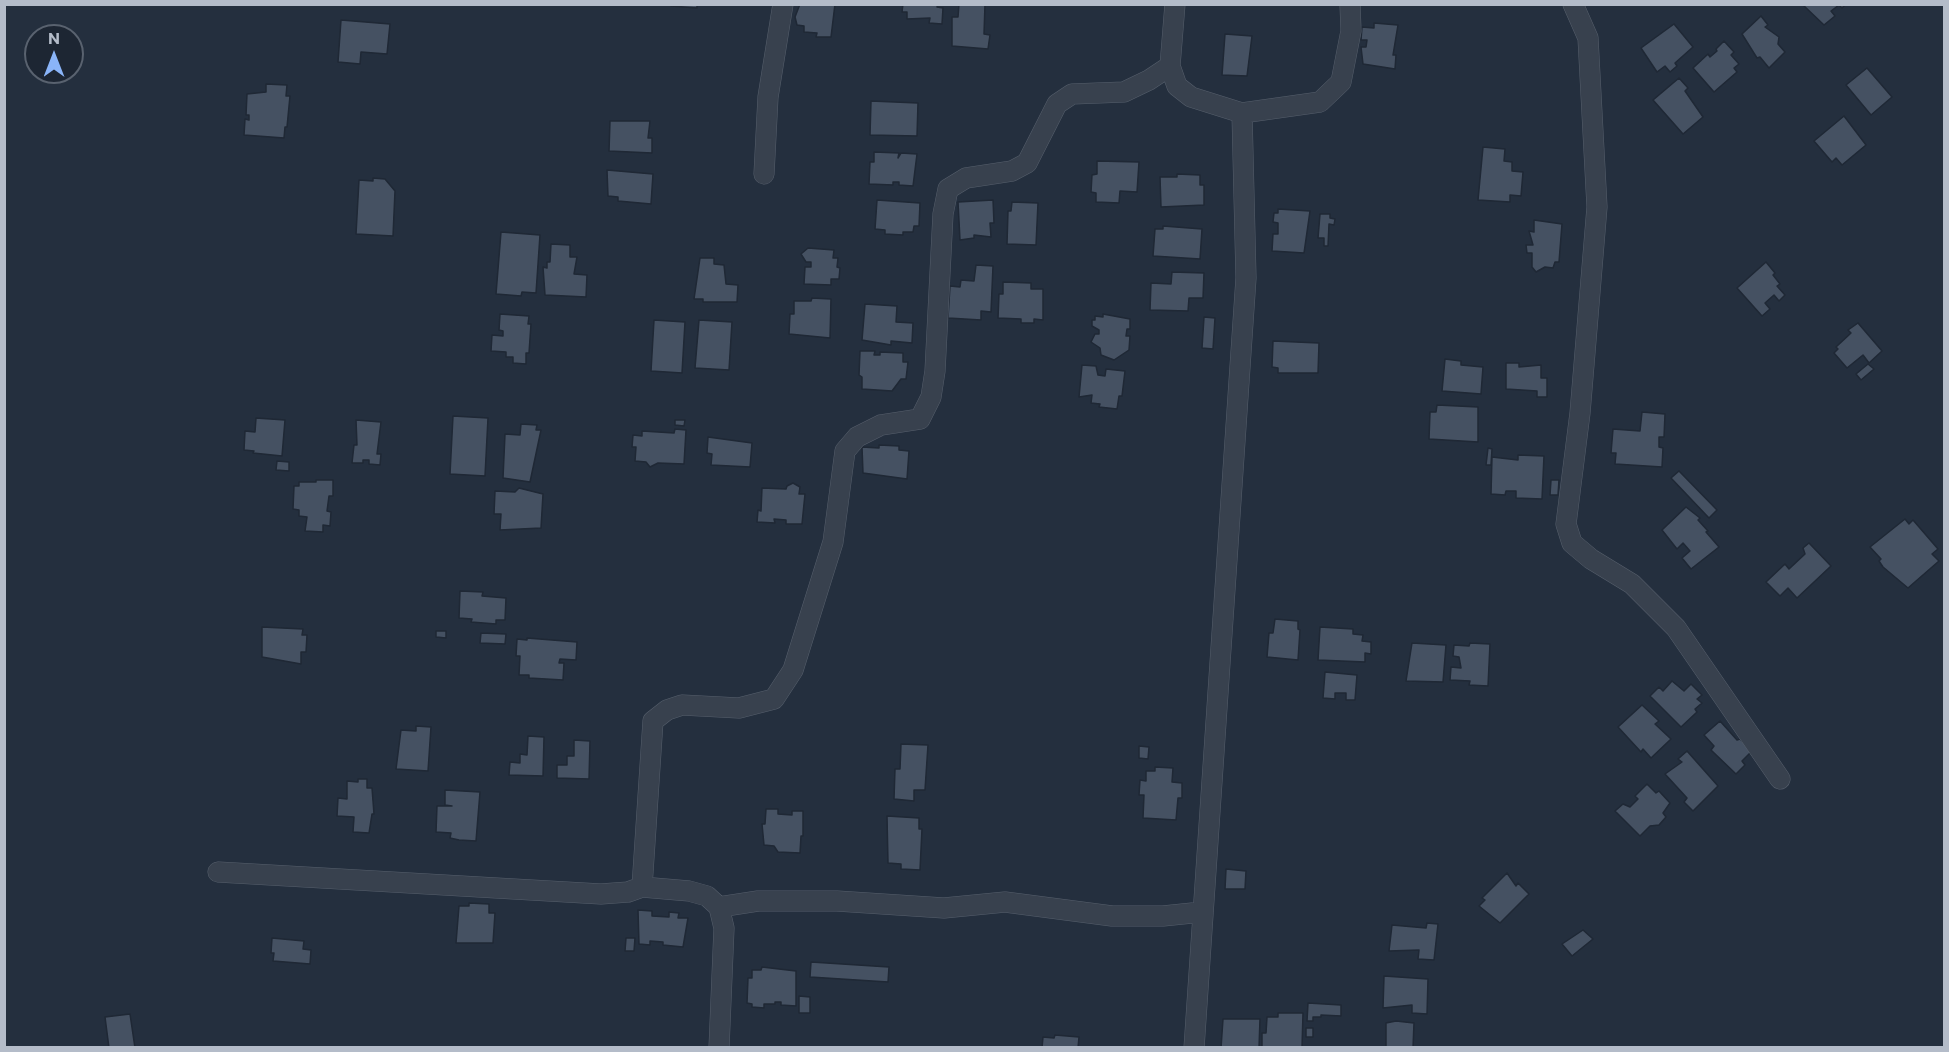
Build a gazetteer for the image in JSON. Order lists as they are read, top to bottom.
{
  "north": "top"
}
